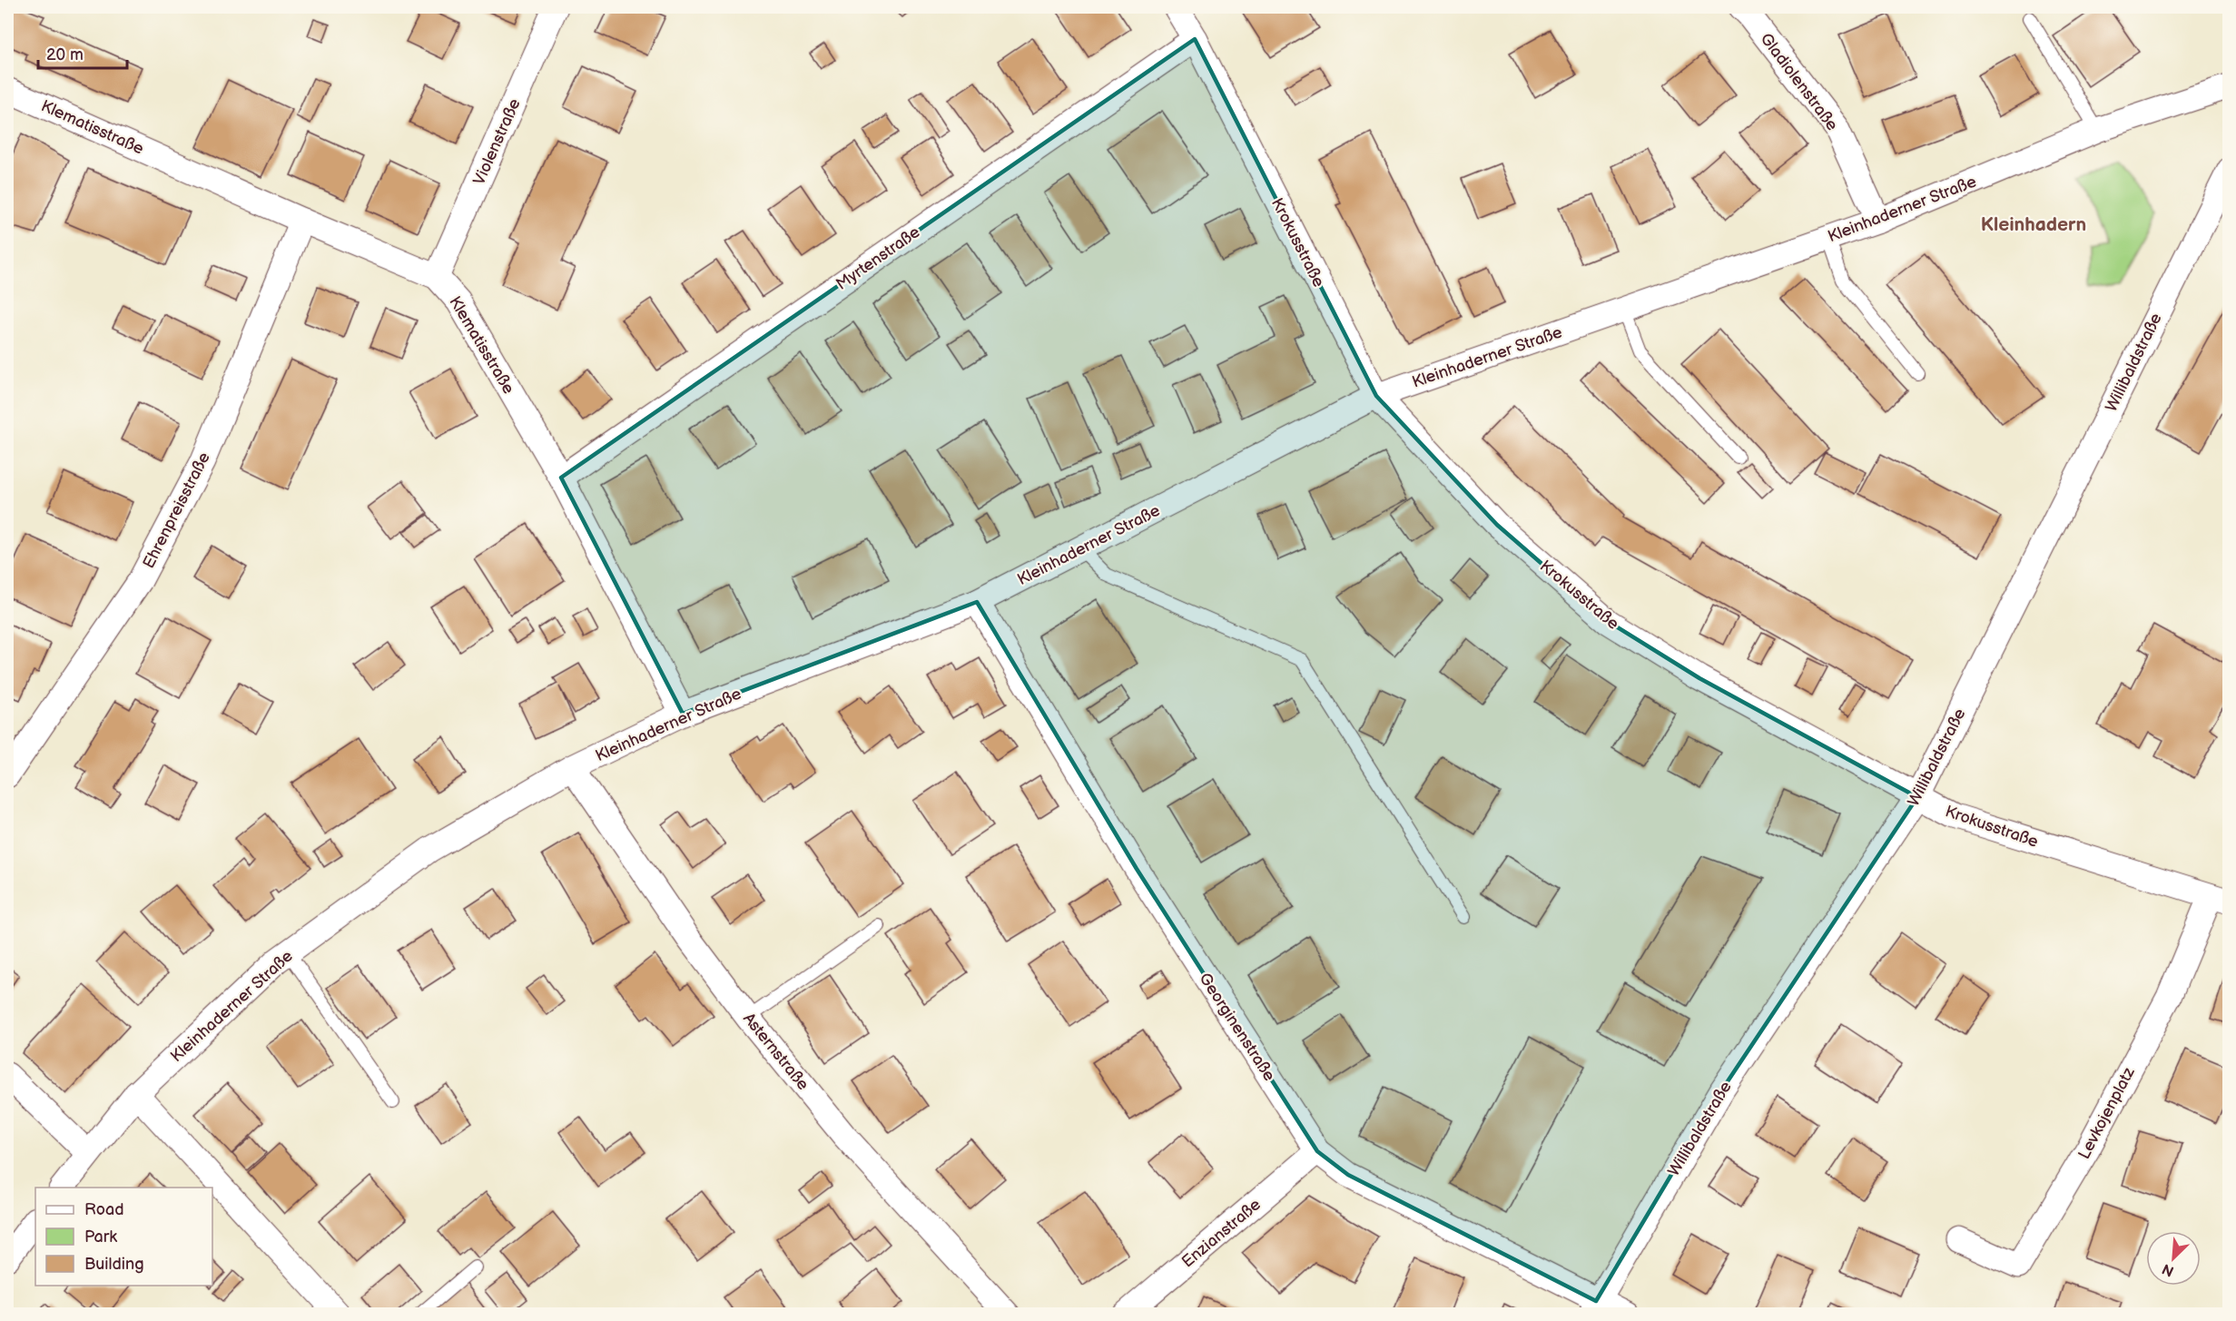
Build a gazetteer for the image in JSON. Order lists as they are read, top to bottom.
{
  "streets": {
    "street": [
      "Gladiolenstraße",
      "Klematisstraße",
      "Violenstraße",
      "Kleinhaderner Straße",
      "Krokusstraße",
      "Myrtenstraße",
      "Willibaldstraße",
      "Ehrenpreisstraße",
      "Georginenstraße",
      "Asternstraße",
      "Levkojenplatz",
      "Enzianstraße"
    ]
  },
  "crossings": [
    ["Gladiolenstraße", "Kleinhaderner Straße"],
    ["Klematisstraße", "Violenstraße"],
    ["Klematisstraße", "Kleinhaderner Straße"],
    ["Klematisstraße", "Myrtenstraße"],
    ["Klematisstraße", "Ehrenpreisstraße"],
    ["Kleinhaderner Straße", "Krokusstraße"],
    ["Kleinhaderner Straße", "Georginenstraße"],
    ["Kleinhaderner Straße", "Asternstraße"],
    ["Krokusstraße", "Myrtenstraße"],
    ["Krokusstraße", "Willibaldstraße"],
    ["Krokusstraße", "Levkojenplatz"],
    ["Willibaldstraße", "Georginenstraße"],
    ["Georginenstraße", "Enzianstraße"]
  ],
  "districts": ["Kleinhadern"],
  "legend": ["Road", "Park", "Building"],
  "scale_bar": "20 m",
  "north": "bottom left"
}
